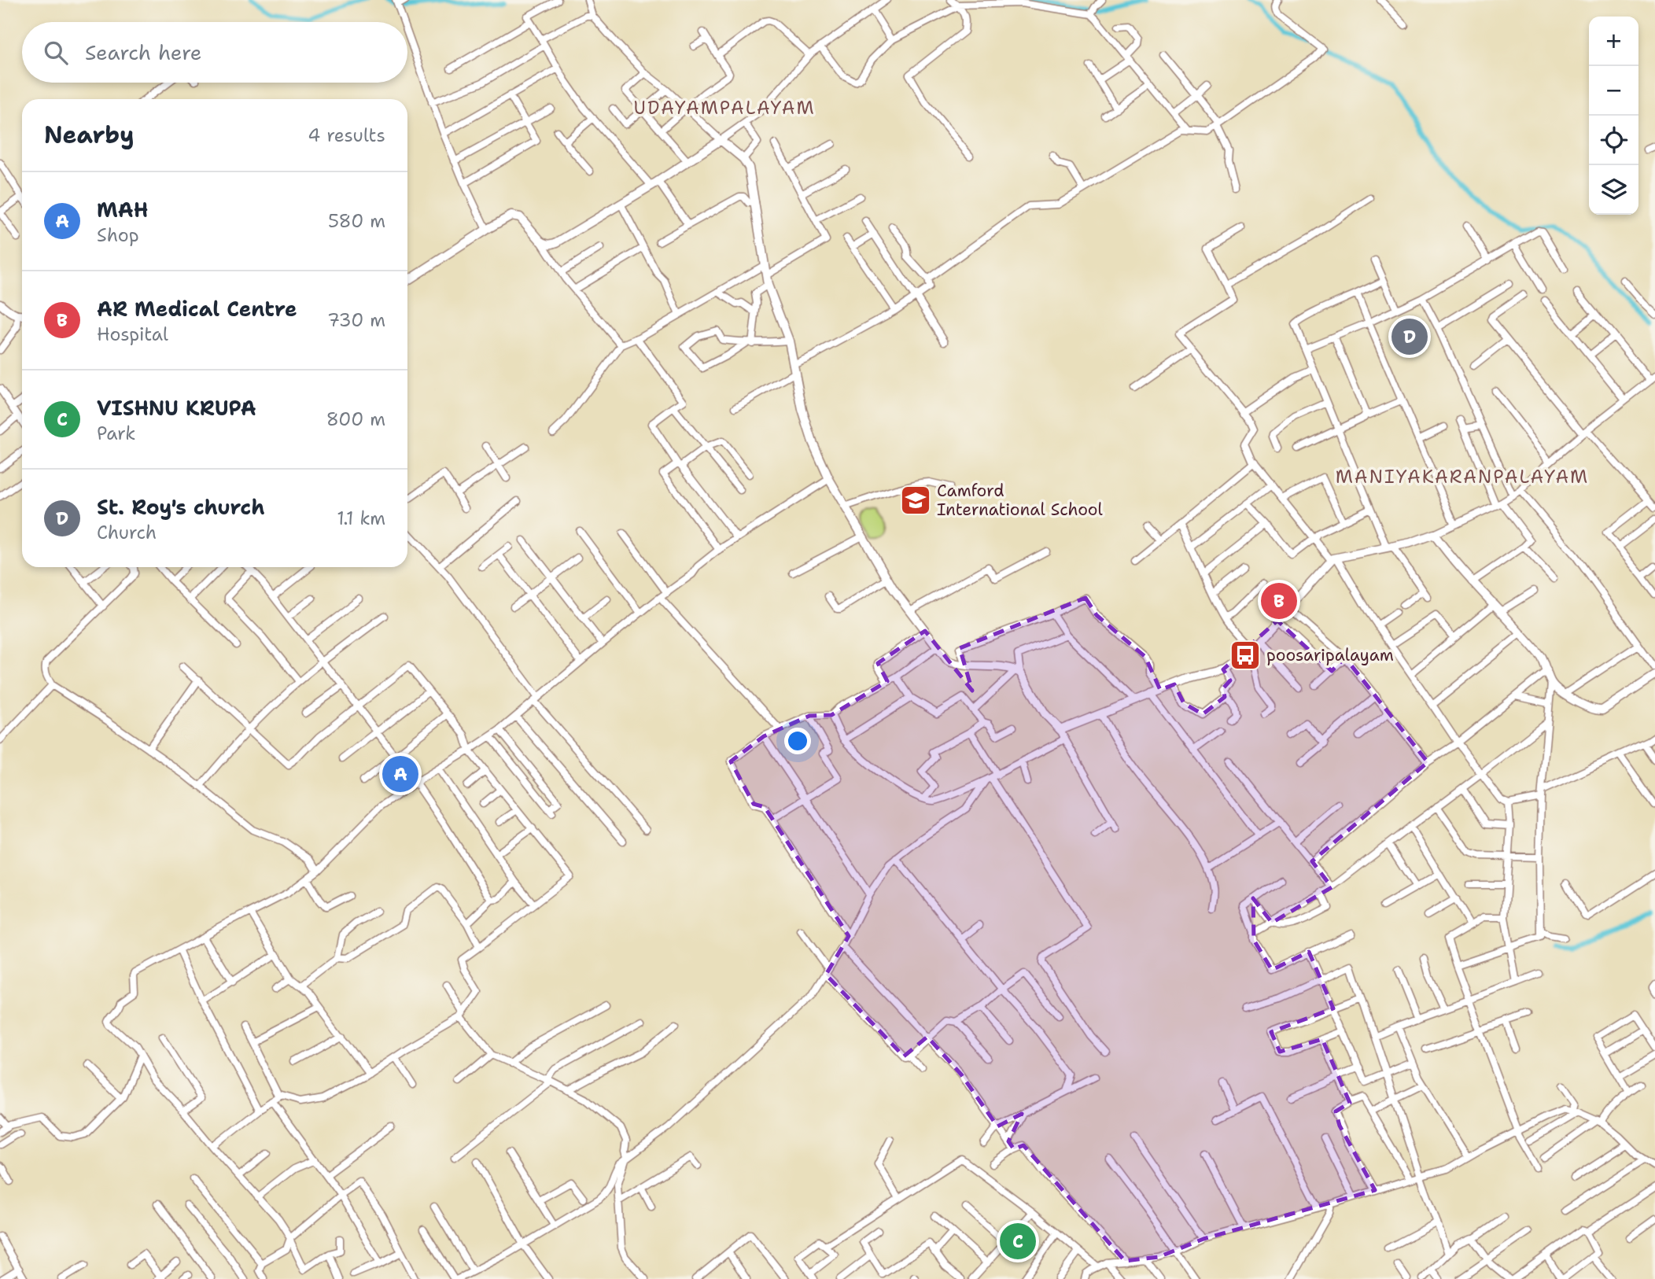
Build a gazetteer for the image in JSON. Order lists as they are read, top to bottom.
{
  "districts": ["UDAYAMPALAYAM", "MANIYAKARANPALAYAM"],
  "places": {
    "school or university": ["Camford International School"],
    "bus stop": ["poosaripalayam"]
  },
  "page": {
    "map_buttons": ["+", "−"],
    "search": "Search here",
    "heading": ["Nearby", "4 results"],
    "list": [
      {
        "mark": "A",
        "name": "MAH",
        "note": "Shop",
        "value": "580 m"
      },
      {
        "mark": "B",
        "name": "AR Medical Centre",
        "note": "Hospital",
        "value": "730 m"
      },
      {
        "mark": "C",
        "name": "VISHNU KRUPA",
        "note": "Park",
        "value": "800 m"
      },
      {
        "mark": "D",
        "name": "St. Roy's church",
        "note": "Church",
        "value": "1.1 km"
      }
    ],
    "pins": [
      "D",
      "B",
      "A",
      "C"
    ]
  }
}
